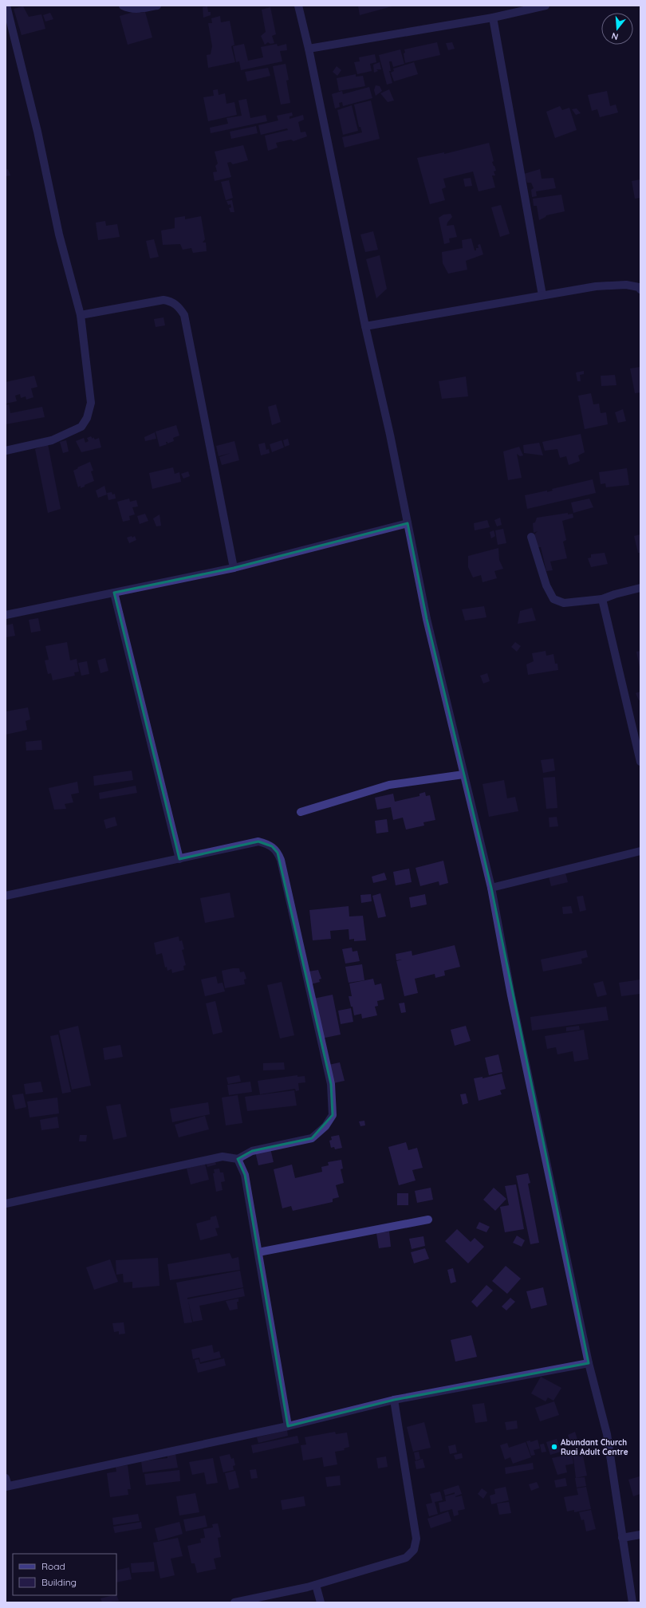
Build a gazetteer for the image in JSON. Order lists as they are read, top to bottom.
{
  "places": ["Abundant Church Ruai Adult Centre"],
  "legend": ["Road", "Building"],
  "north": "bottom"
}
